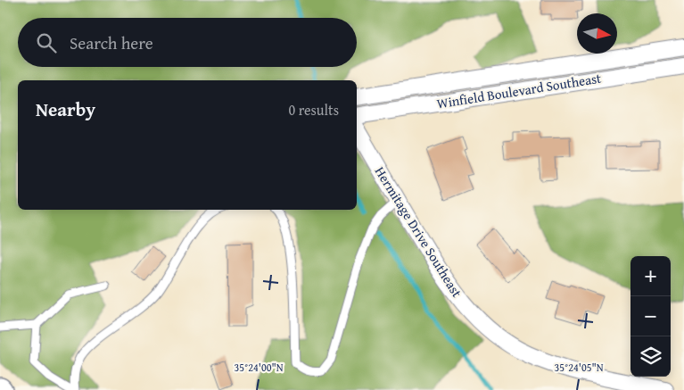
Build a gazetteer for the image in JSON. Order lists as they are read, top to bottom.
{
  "streets": {
    "street": ["Winfield Boulevard Southeast", "Hermitage Drive Southeast"]
  },
  "north": "right",
  "page": {
    "search": "Search here",
    "heading": ["Nearby", "0 results"],
    "map_buttons": ["+", "−"]
  },
  "coordinates": ["35°24'00\"N", "35°24'05\"N"]
}
